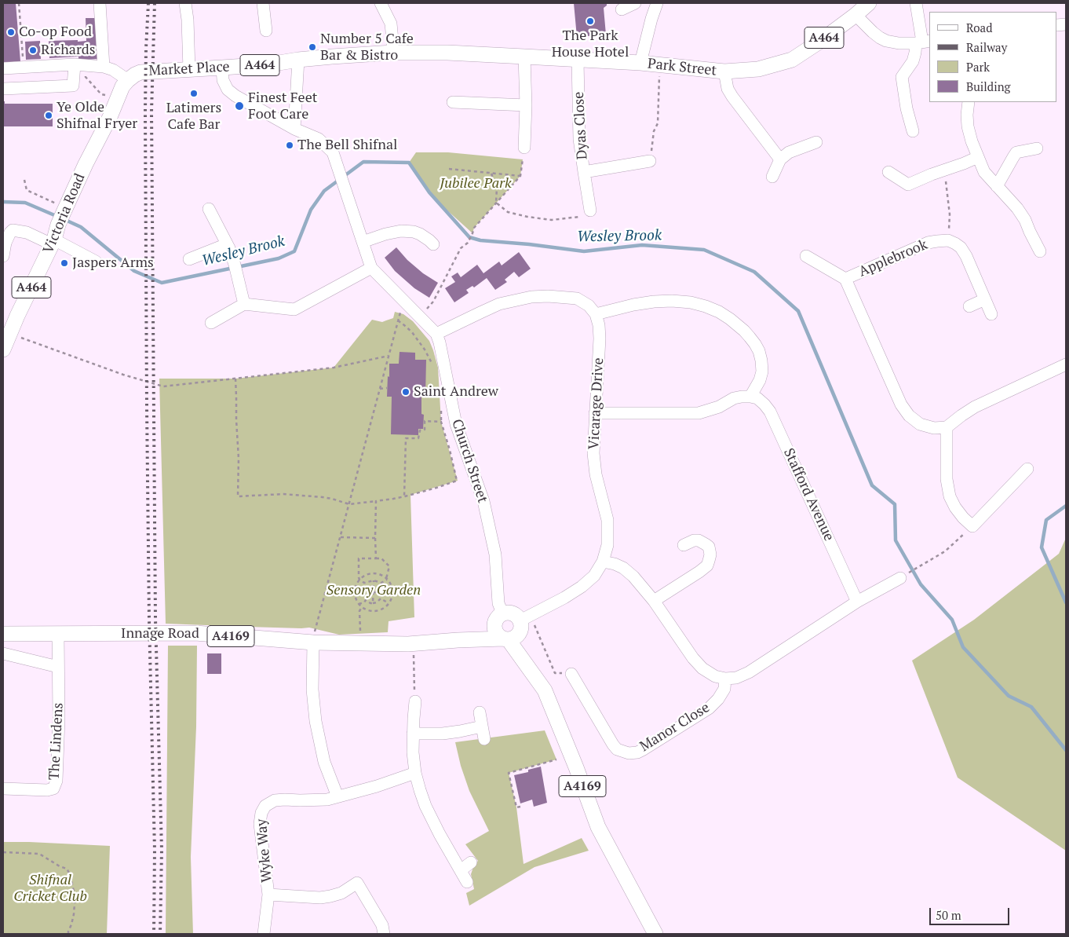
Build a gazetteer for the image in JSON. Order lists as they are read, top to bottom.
{
  "streets": {
    "main road": [
      "A464",
      "Park Street",
      "Market Place",
      "Victoria Road",
      "Innage Road",
      "A4169"
    ],
    "street": [
      "Dyas Close",
      "Applebrook",
      "Vicarage Drive",
      "Church Street",
      "Stafford Avenue",
      "Manor Close",
      "The Lindens",
      "Wyke Way"
    ]
  },
  "crossings": [
    ["A464", "Park Street"],
    ["Park Street", "Market Place"],
    ["Park Street", "Dyas Close"],
    ["Market Place", "Victoria Road"],
    ["Market Place", "Church Street"],
    ["Vicarage Drive", "Church Street"],
    ["Vicarage Drive", "A4169"],
    ["Church Street", "A4169"],
    ["Innage Road", "A4169"],
    ["Innage Road", "The Lindens"]
  ],
  "water": ["Wesley Brook"],
  "parks": ["Jubilee Park", "Sensory Garden", "Shifnal Cricket Club"],
  "places": [
    "The Park House Hotel",
    "Co-op Food",
    "Number 5 Cafe Bar & Bistro",
    "Richards",
    "Latimers Cafe Bar",
    "Finest Feet Foot Care",
    "Ye Olde Shifnal Fryer",
    "The Bell Shifnal",
    "Jaspers Arms",
    "Saint Andrew"
  ],
  "legend": [
    "Road",
    "Railway",
    "Park",
    "Building"
  ],
  "scale_bar": "50 m"
}
